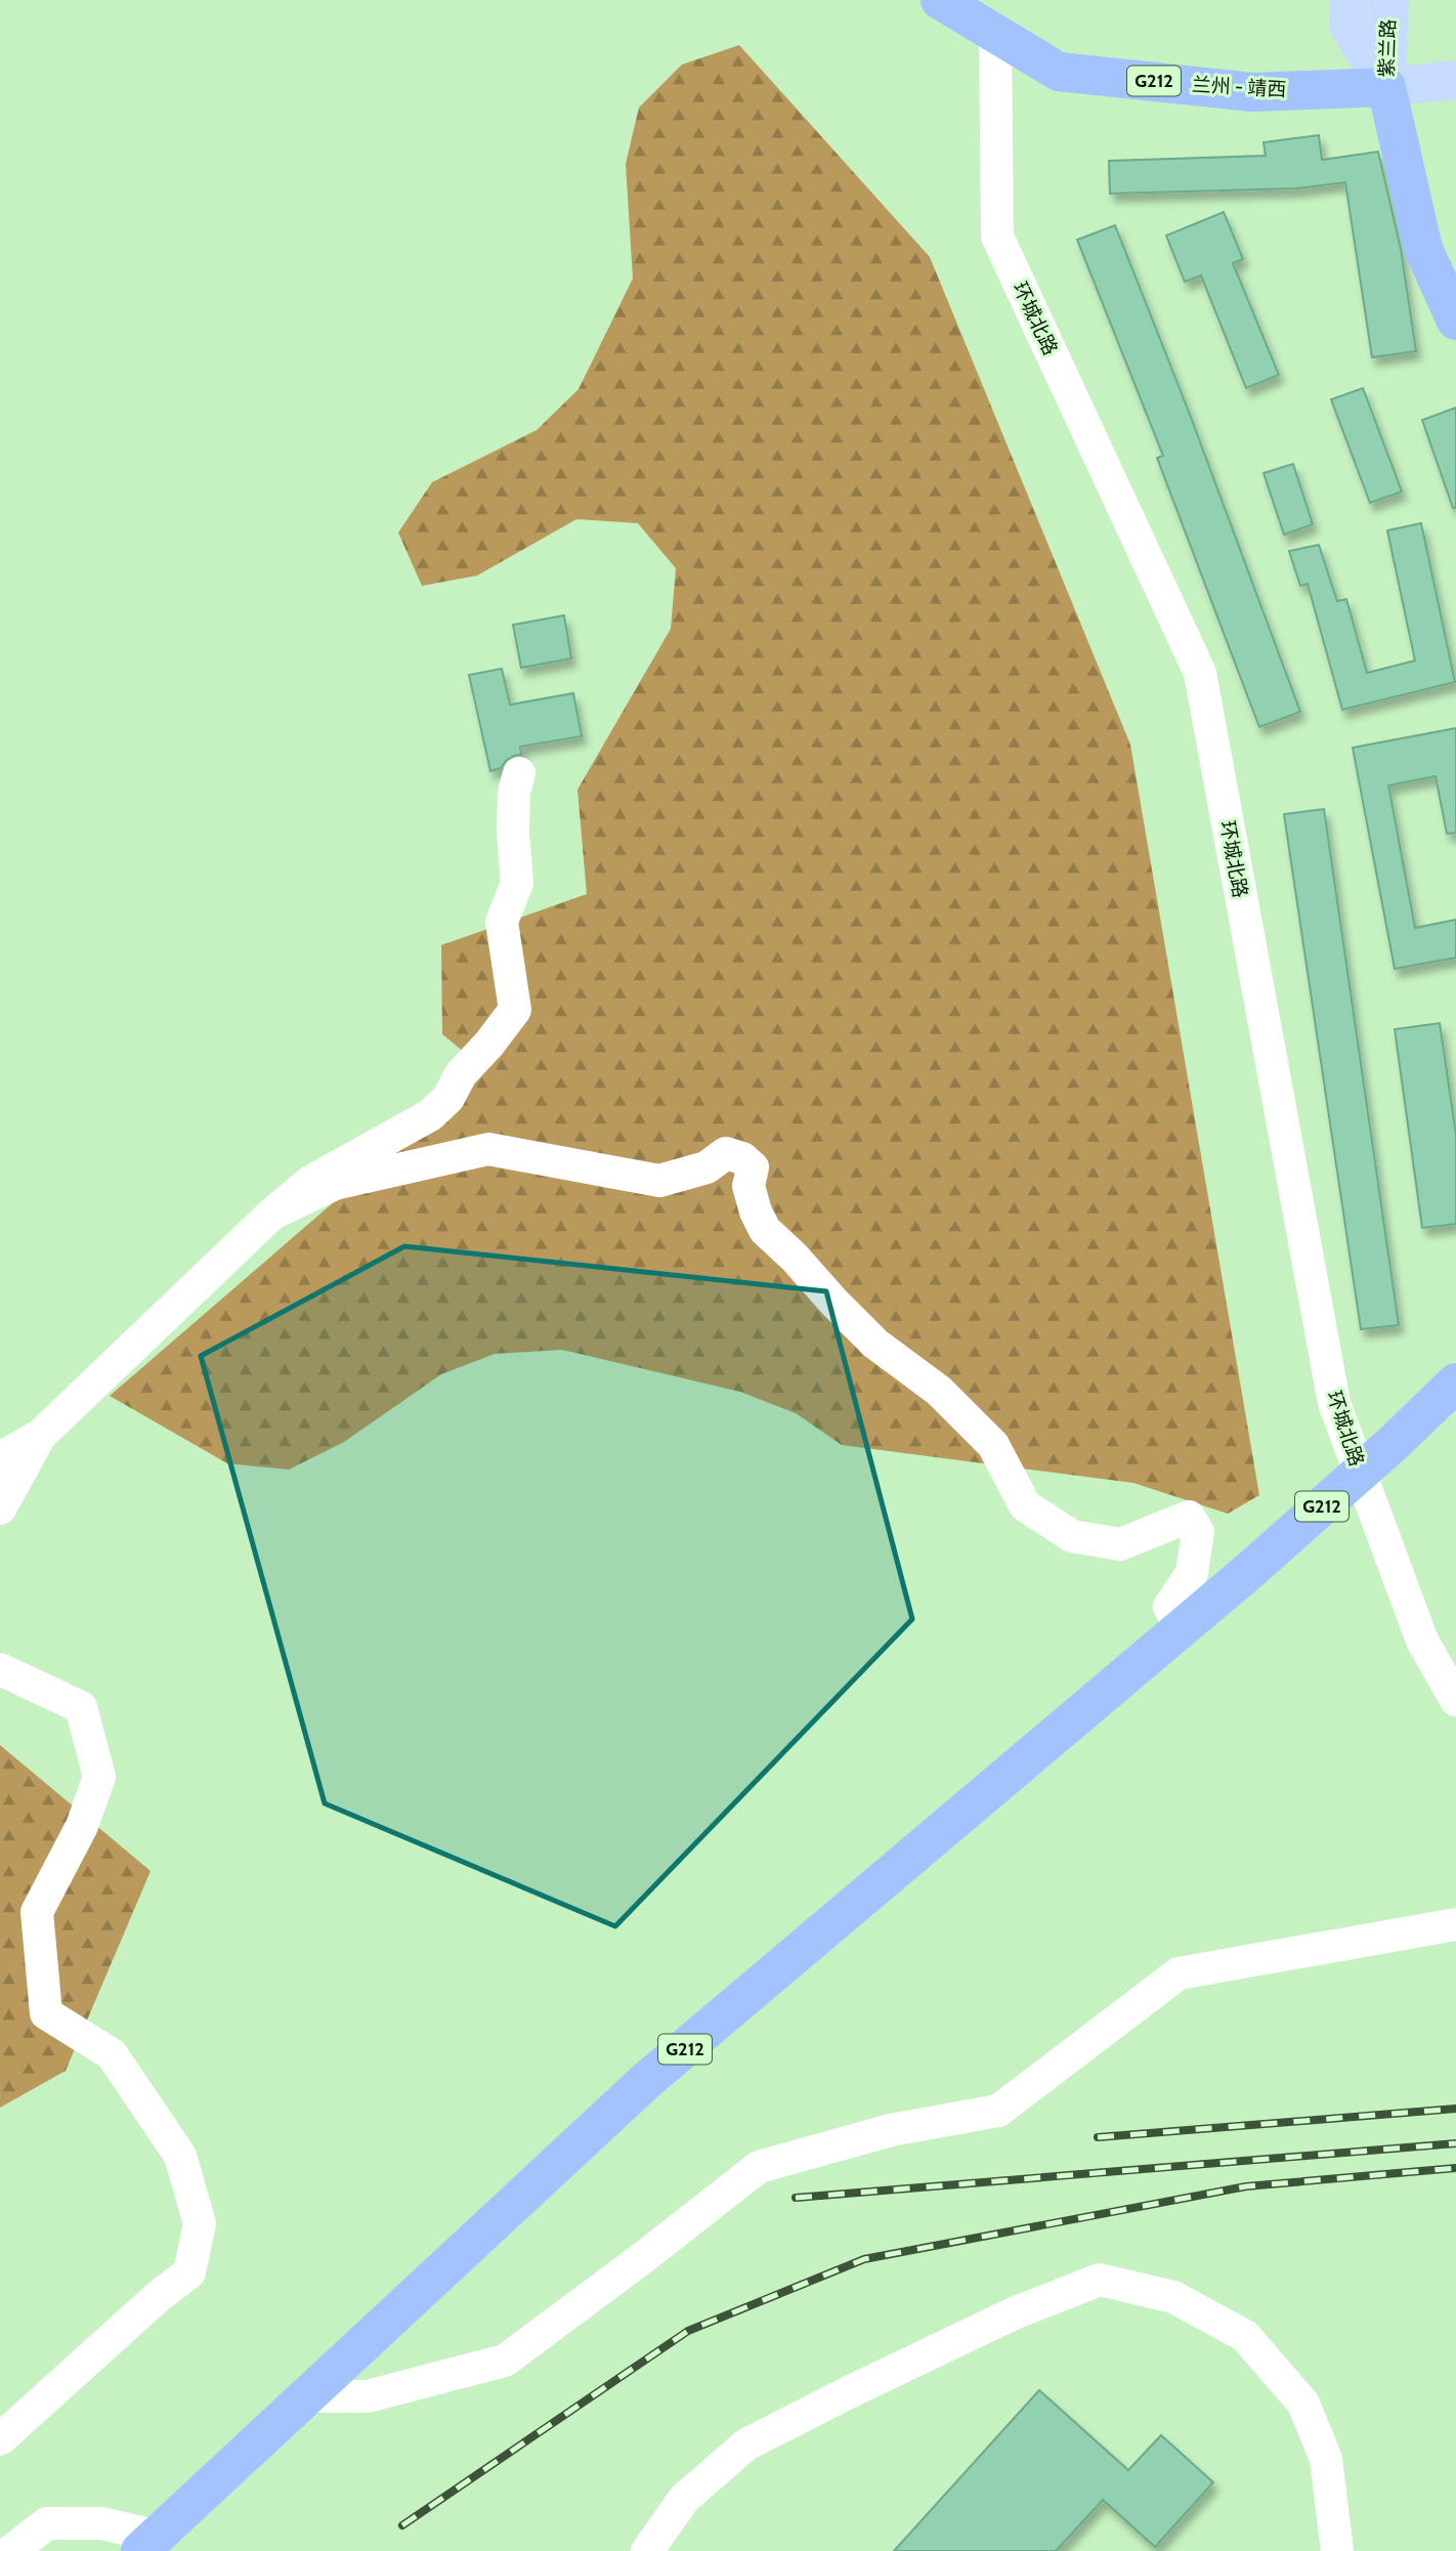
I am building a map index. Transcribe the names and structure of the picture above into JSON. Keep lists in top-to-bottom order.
{
  "streets": {
    "highway": ["G212", "兰州 - 靖西"],
    "main road": ["紫兰路"],
    "street": ["环城北路"]
  },
  "crossings": [
    ["紫兰路", "兰州 - 靖西"],
    ["兰州 - 靖西", "环城北路"]
  ]
}
